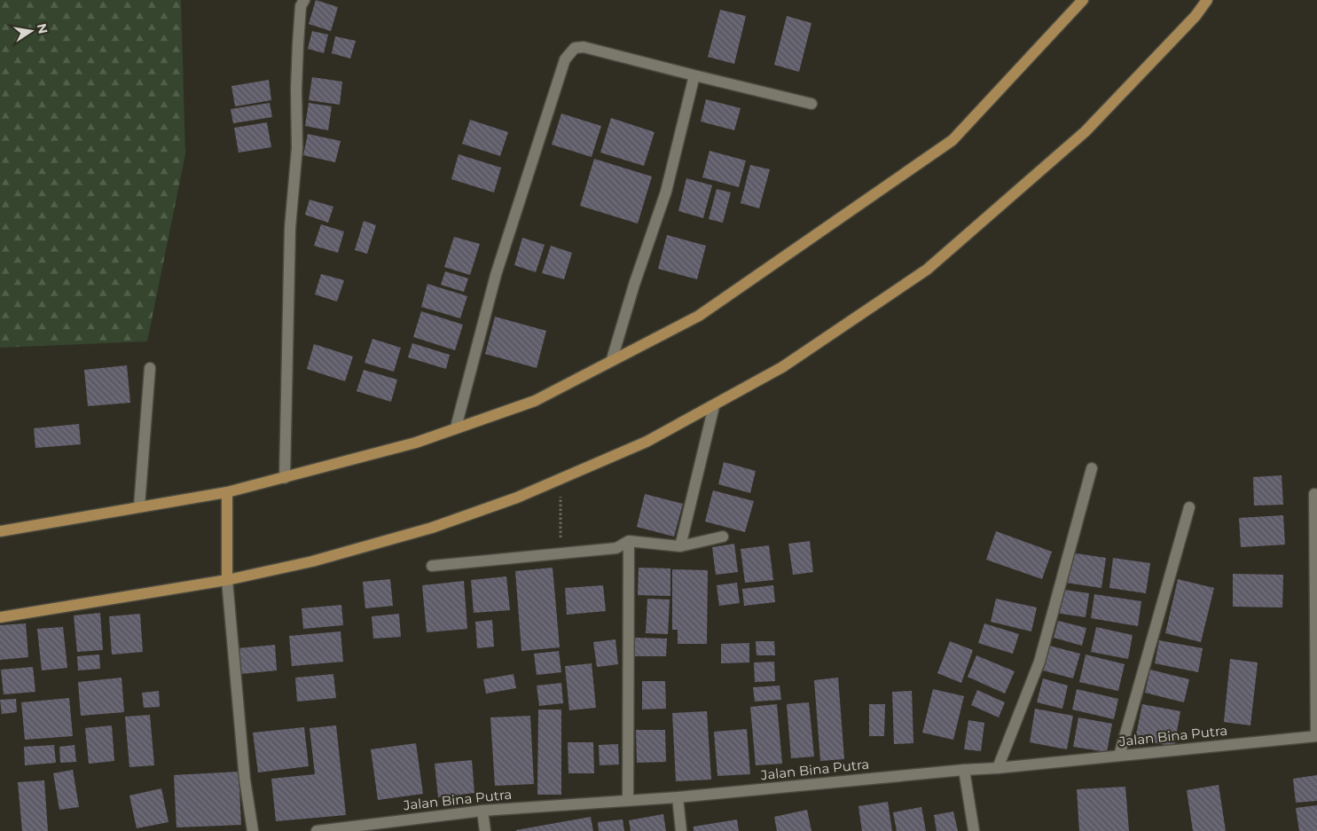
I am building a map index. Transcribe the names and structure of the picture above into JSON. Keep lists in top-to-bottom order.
{
  "streets": {
    "street": ["Jalan Bina Putra"]
  },
  "north": "right"
}
